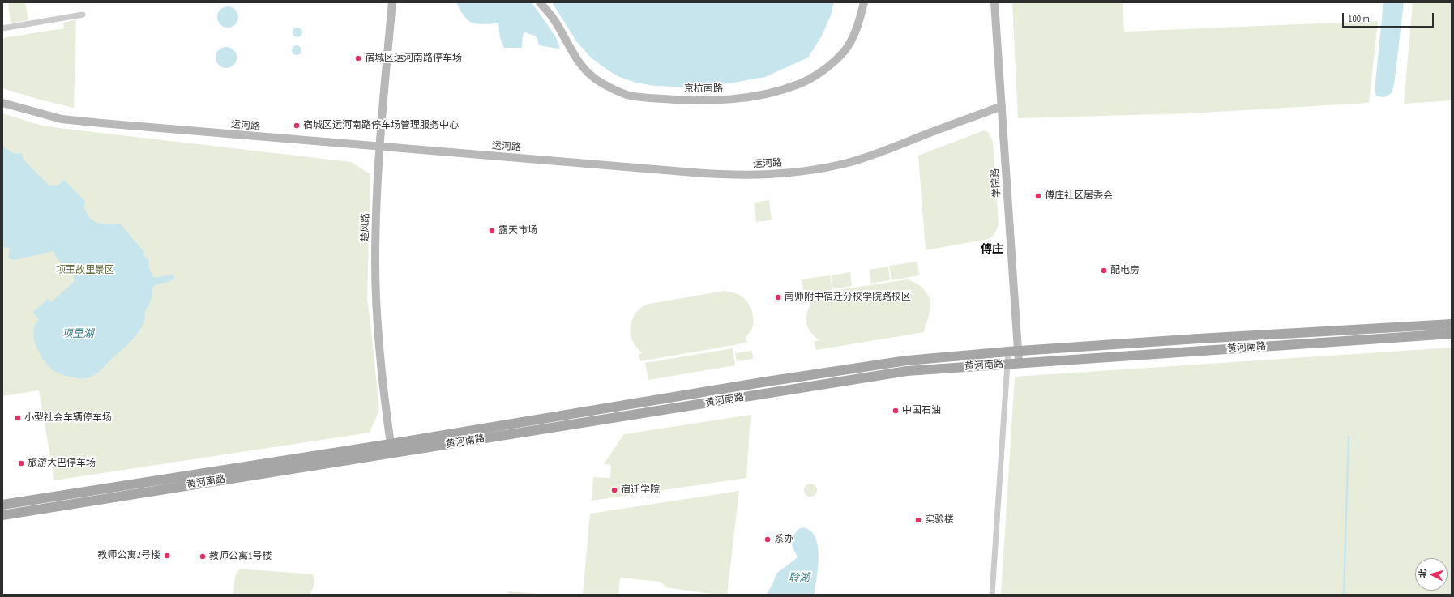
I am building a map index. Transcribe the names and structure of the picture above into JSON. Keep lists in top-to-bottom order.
{
  "streets": {
    "main road": ["黄河南路"],
    "street": [
      "京杭南路",
      "运河路",
      "学院路",
      "楚风路"
    ]
  },
  "crossings": [
    ["运河路", "学院路"],
    ["运河路", "楚风路"],
    ["学院路", "黄河南路"],
    ["楚风路", "黄河南路"]
  ],
  "districts": ["傅庄"],
  "water": ["项里湖", "聆湖"],
  "parks": ["项王故里景区"],
  "places": [
    "宿城区运河南路停车场",
    "宿城区运河南路停车场管理服务中心",
    "傅庄社区居委会",
    "露天市场",
    "配电房",
    "南师附中宿迁分校学院路校区",
    "中国石油",
    "小型社会车辆停车场",
    "旅游大巴停车场",
    "宿迁学院",
    "实验楼",
    "系办",
    "教师公寓2号楼",
    "教师公寓1号楼"
  ],
  "scale_bar": "100 m",
  "north": "left"
}
